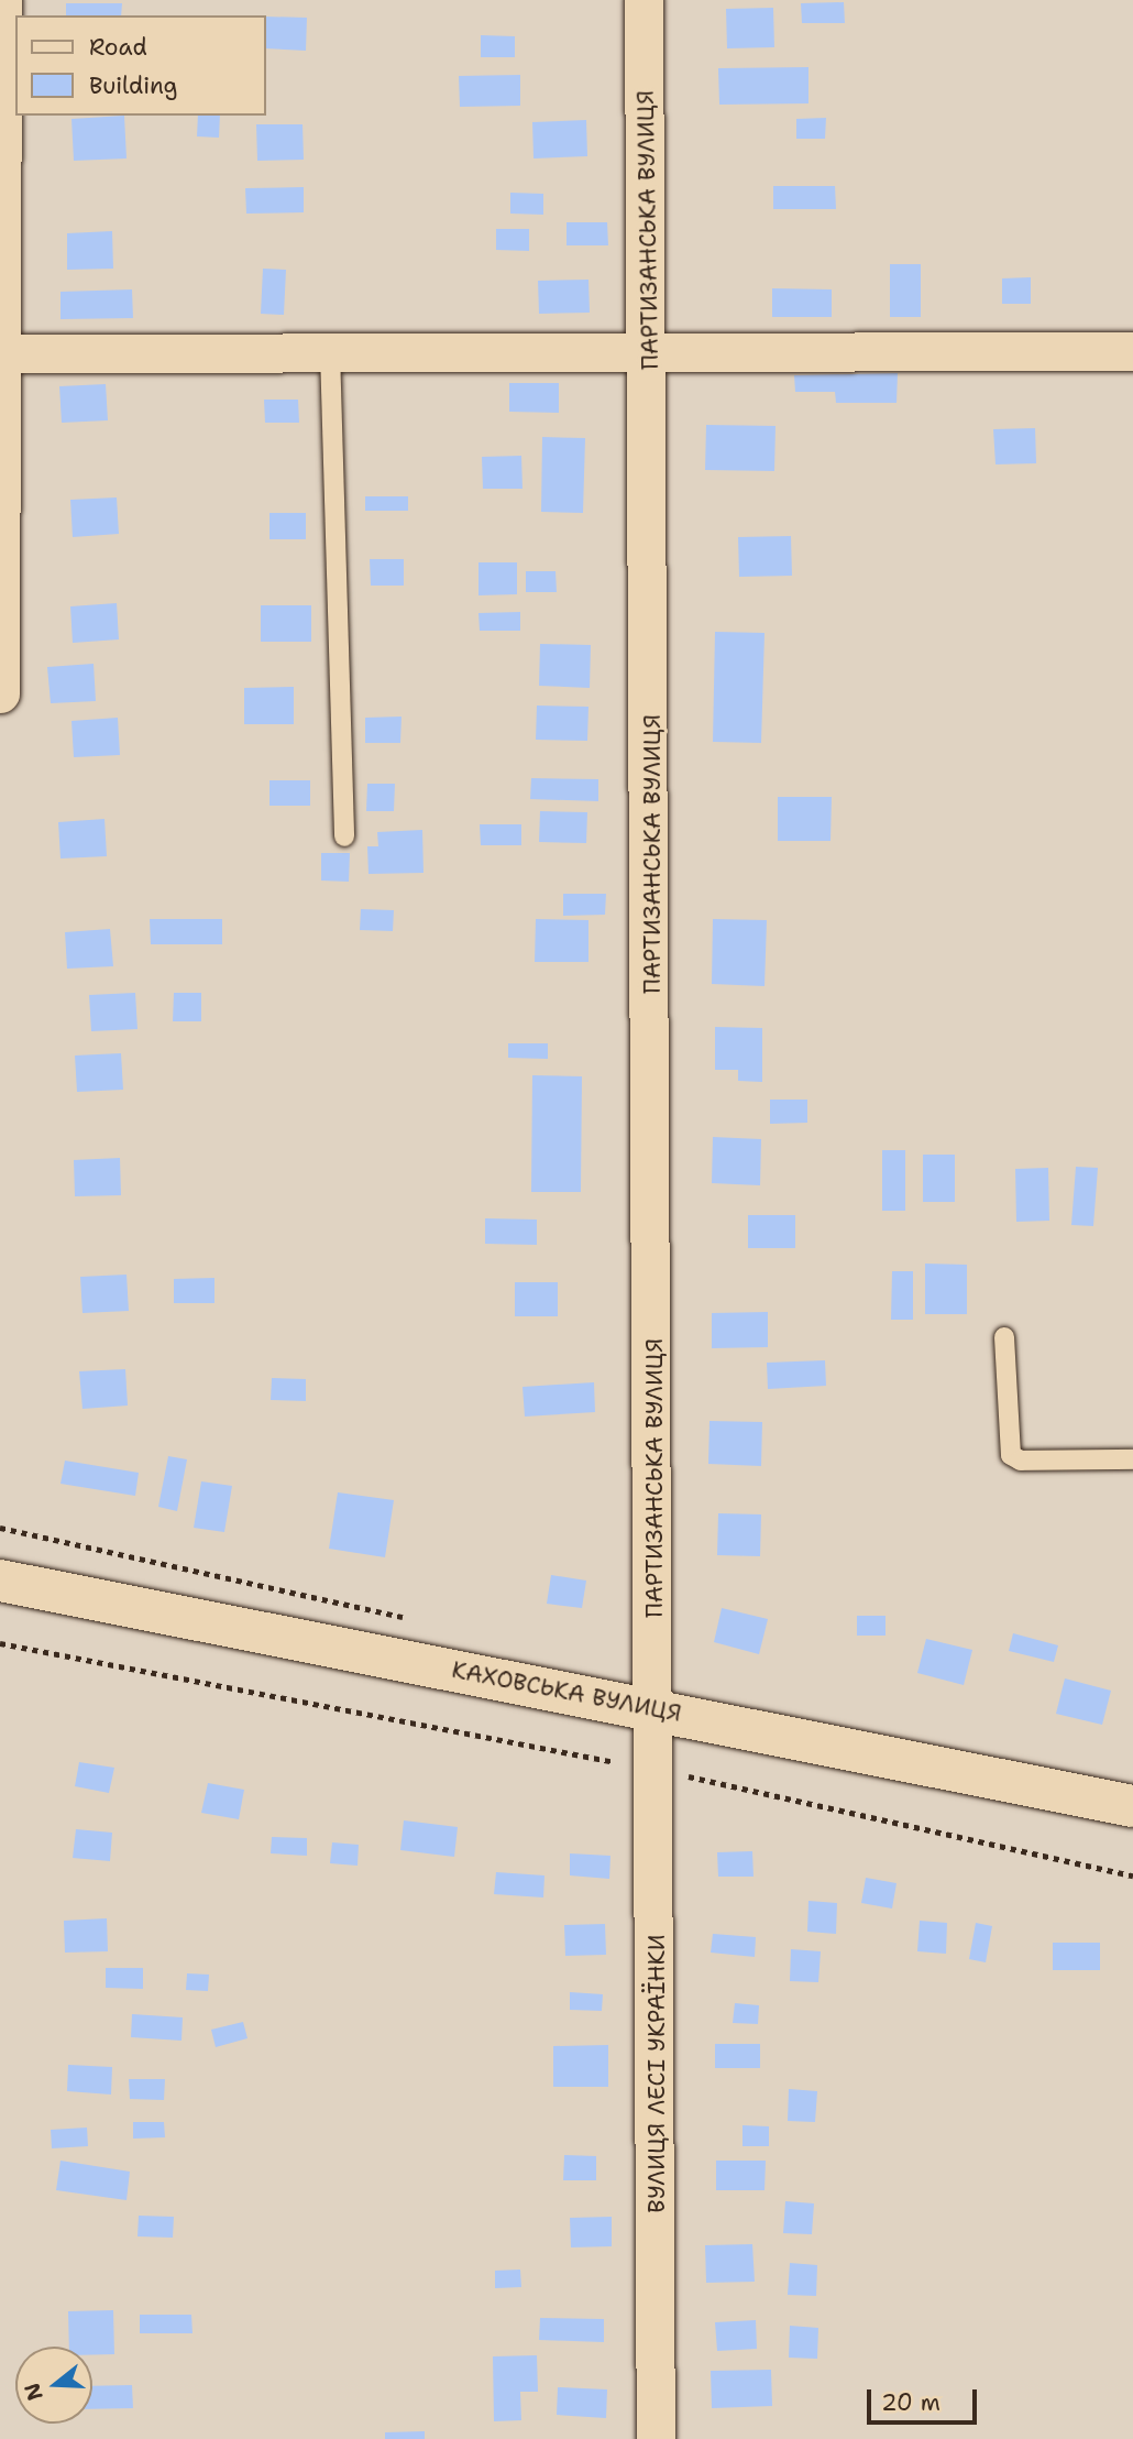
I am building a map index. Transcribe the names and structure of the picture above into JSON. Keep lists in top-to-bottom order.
{
  "streets": {
    "main road": ["КАХОВСЬКА ВУЛИЦЯ"],
    "street": ["ПАРТИЗАНСЬКА ВУЛИЦЯ", "ВУЛИЦЯ ЛЕСІ УКРАЇНКИ"]
  },
  "crossings": [
    ["ПАРТИЗАНСЬКА ВУЛИЦЯ", "КАХОВСЬКА ВУЛИЦЯ"],
    ["ПАРТИЗАНСЬКА ВУЛИЦЯ", "ВУЛИЦЯ ЛЕСІ УКРАЇНКИ"],
    ["КАХОВСЬКА ВУЛИЦЯ", "ВУЛИЦЯ ЛЕСІ УКРАЇНКИ"]
  ],
  "legend": ["Road", "Building"],
  "scale_bar": "20 m",
  "north": "left"
}
